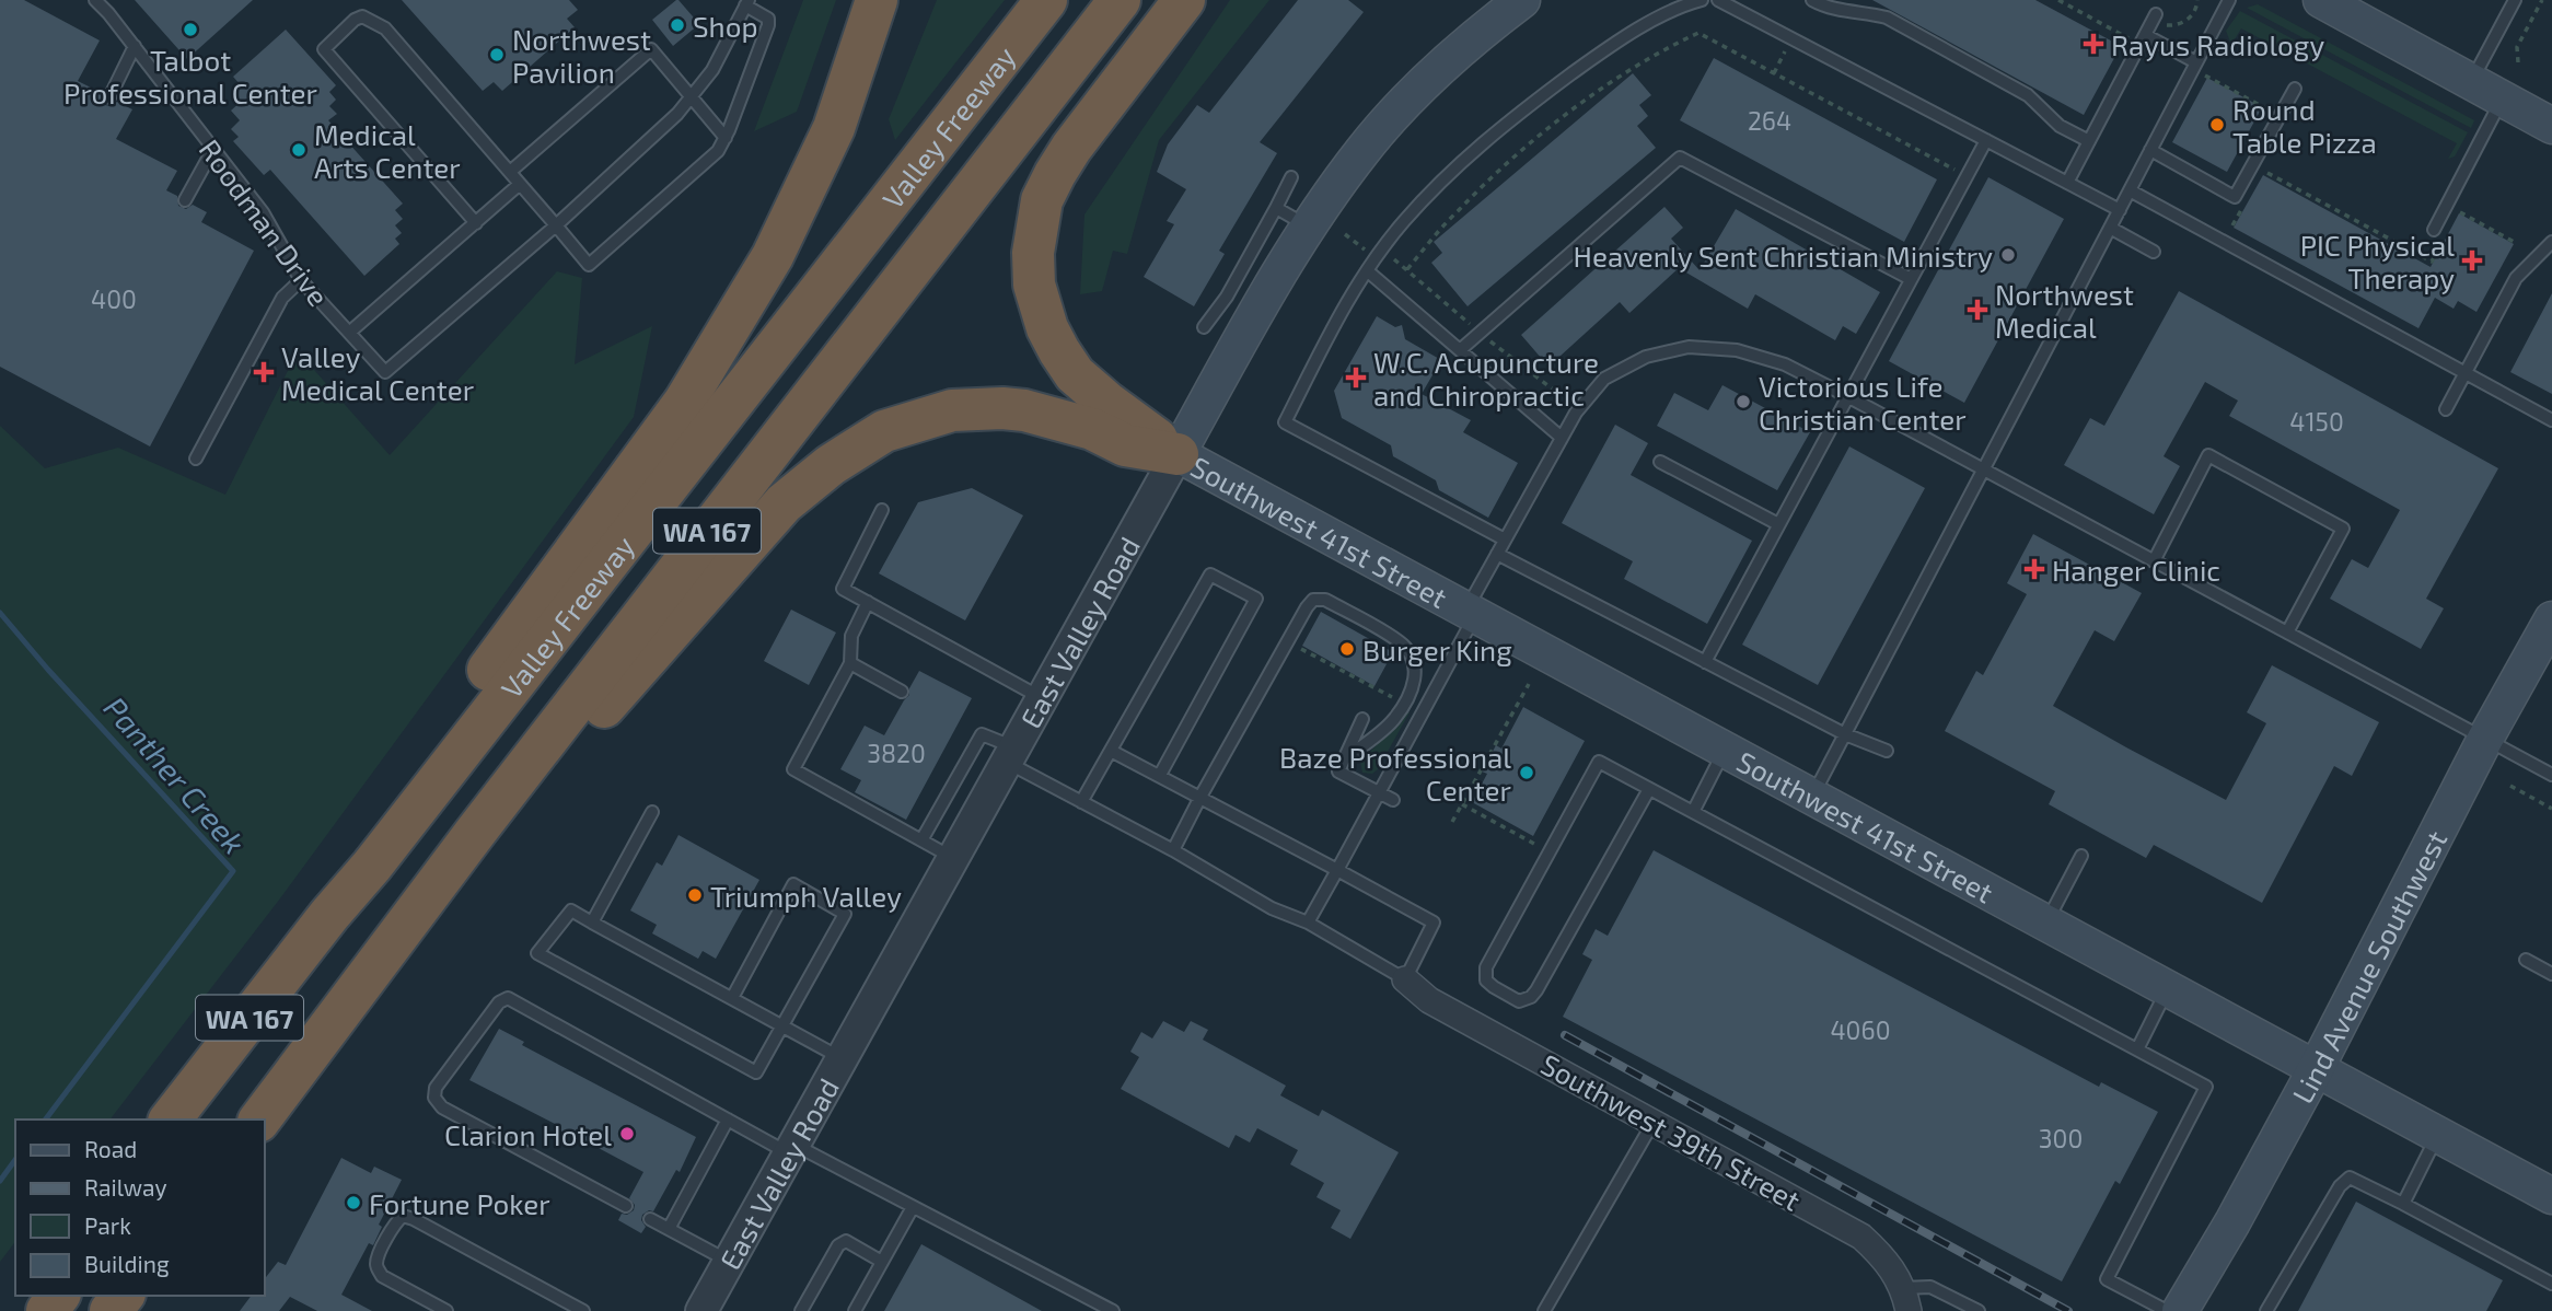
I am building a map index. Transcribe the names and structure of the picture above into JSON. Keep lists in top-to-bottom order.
{
  "streets": {
    "highway": ["Valley Freeway", "WA 167"],
    "main road": ["Southwest 41st Street", "East Valley Road", "Lind Avenue Southwest"],
    "street": ["Southwest 39th Street"],
    "lane": ["Roodman Drive"]
  },
  "crossings": [
    ["Southwest 41st Street", "East Valley Road"],
    ["Southwest 41st Street", "Lind Avenue Southwest"]
  ],
  "water": ["Panther Creek"],
  "places": {
    "other": [
      "Shop",
      "Talbot Professional Center",
      "Northwest Pavilion",
      "Round Table Pizza",
      "Medical Arts Center",
      "Heavenly Sent Christian Ministry",
      "Victorious Life Christian Center",
      "Burger King",
      "Baze Professional Center",
      "Triumph Valley",
      "Clarion Hotel",
      "Fortune Poker"
    ],
    "health": [
      "Rayus Radiology",
      "PIC Physical Therapy",
      "Northwest Medical",
      "Valley Medical Center",
      "W.C. Acupuncture and Chiropractic",
      "Hanger Clinic"
    ]
  },
  "house_numbers": [
    "264",
    "400",
    "4150",
    "3820",
    "4060",
    "300"
  ],
  "legend": [
    "Road",
    "Railway",
    "Park",
    "Building"
  ]
}
